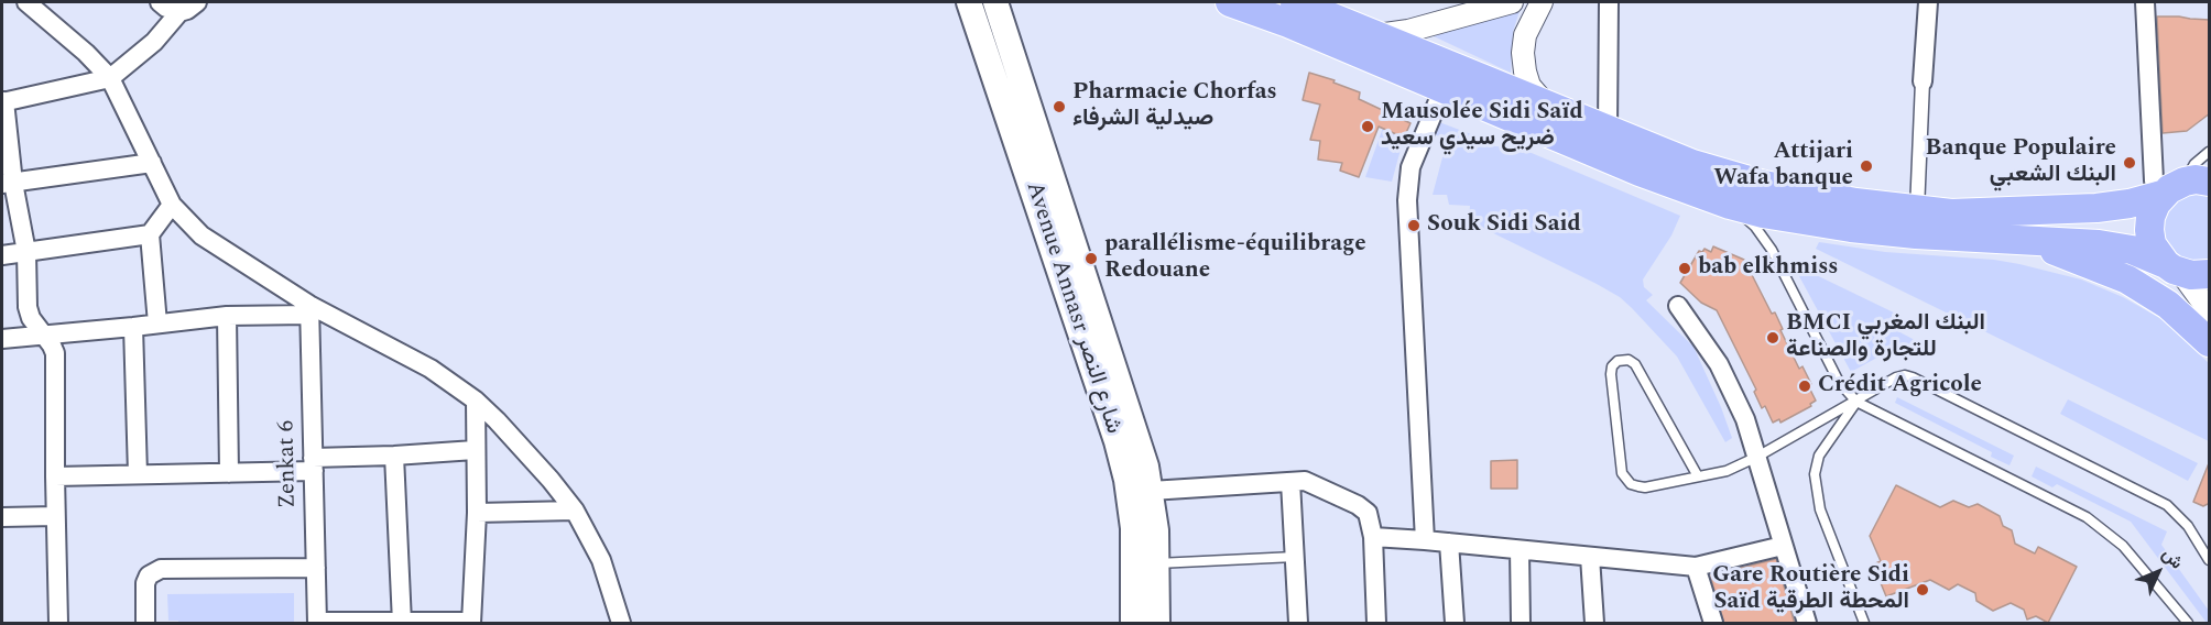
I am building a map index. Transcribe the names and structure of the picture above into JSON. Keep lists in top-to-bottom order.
{
  "streets": {
    "main road": ["Avenue Annasr شارع النصر"],
    "street": ["Zenkat 6"]
  },
  "places": [
    "Pharmacie Chorfas صيدلية الشرفاء",
    "Mausolée Sidi Saïd ضريح سيدي سعيد",
    "Banque Populaire البنك الشعبي",
    "Attijari Wafa banque",
    "Souk Sidi Said",
    "parallélisme-équilibrage Redouane",
    "bab elkhmiss",
    "BMCI البنك المغربي للتجارة والصناعة",
    "Crédit Agricole",
    "Gare Routière Sidi Saïd المحطة الطرقية"
  ],
  "north": "top right"
}
